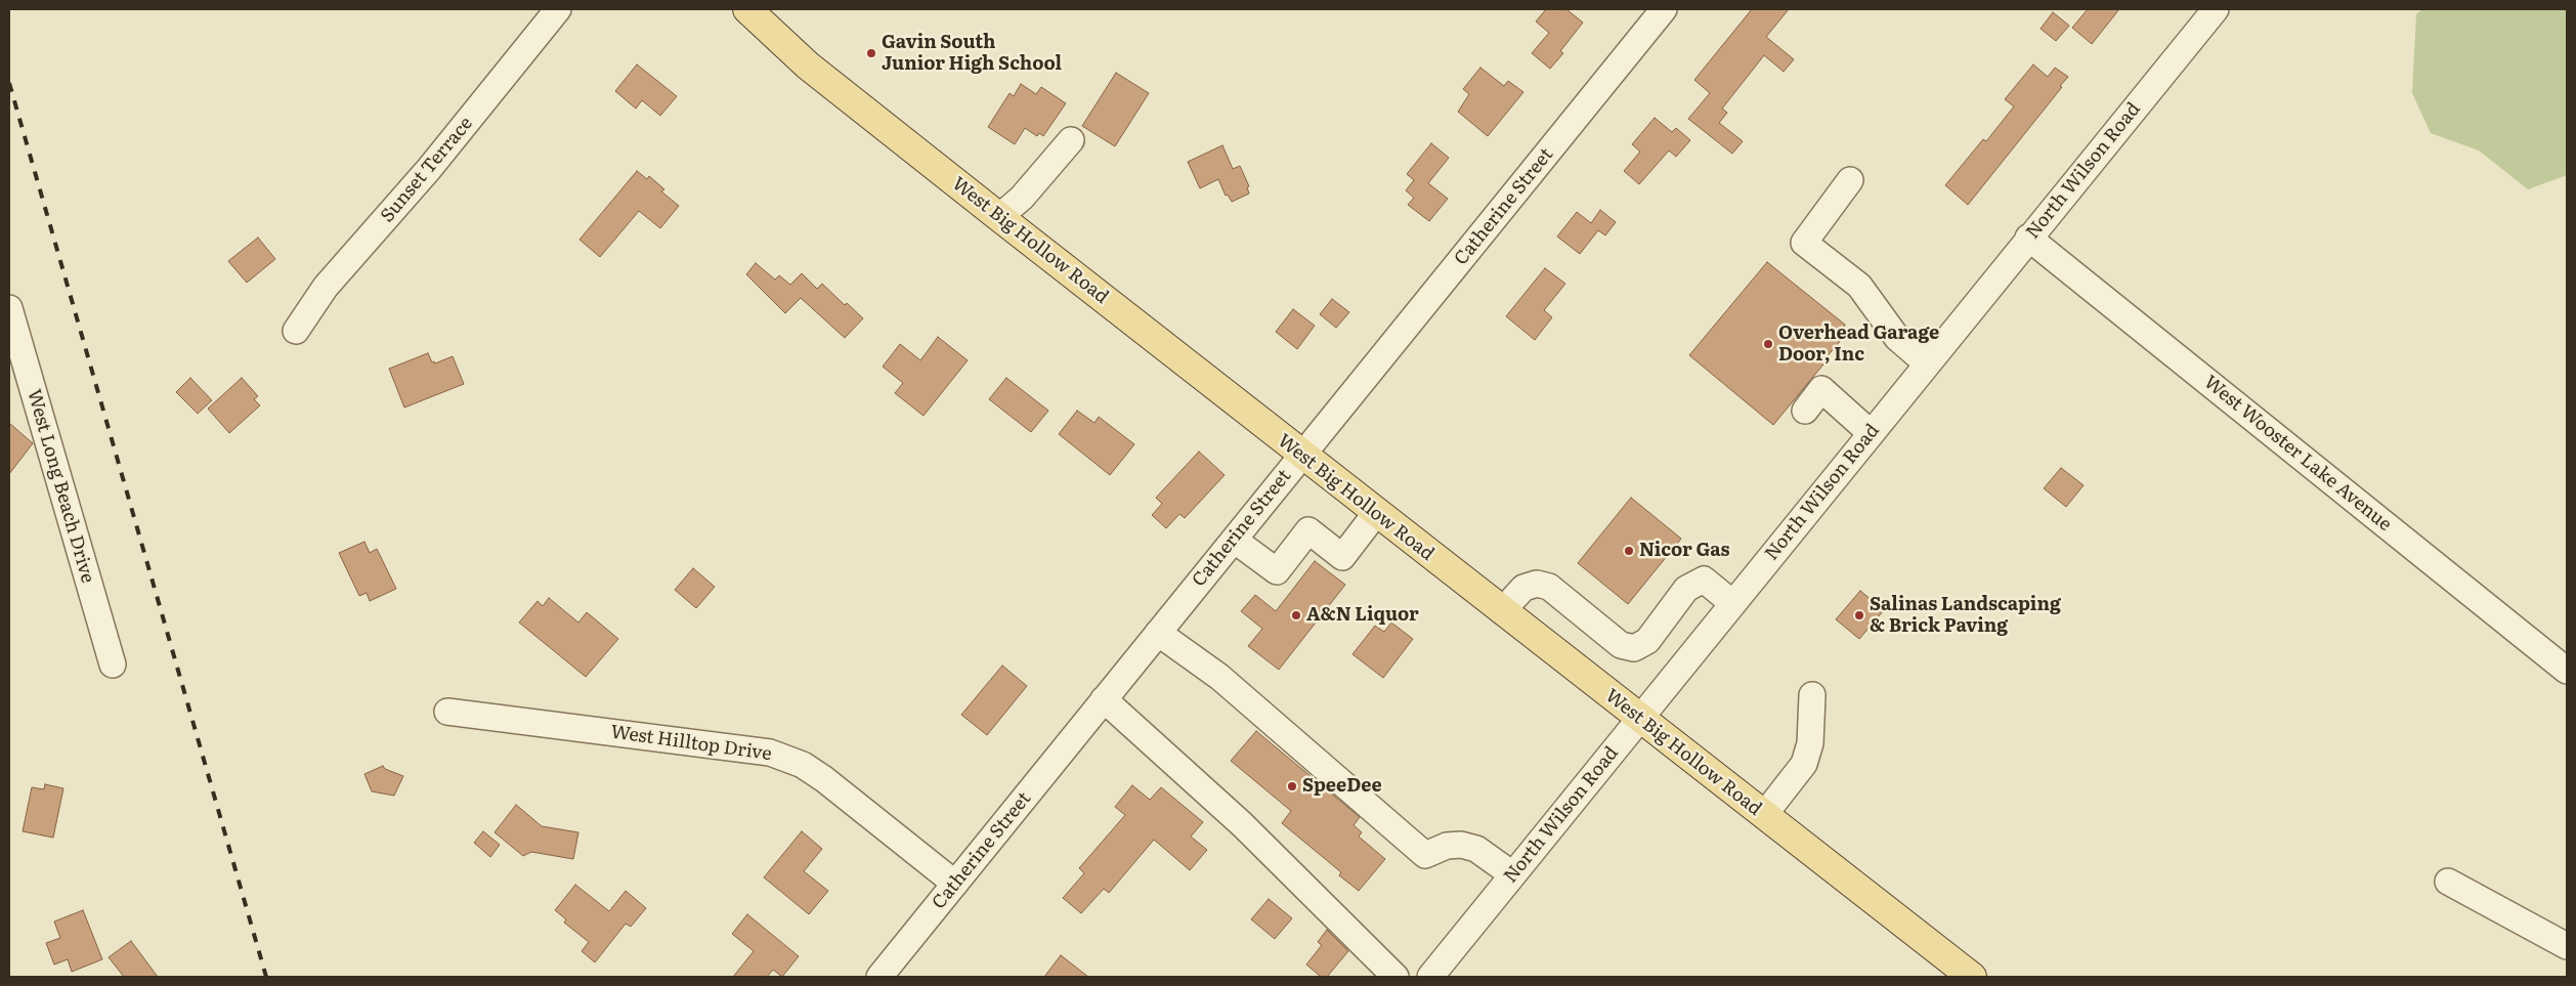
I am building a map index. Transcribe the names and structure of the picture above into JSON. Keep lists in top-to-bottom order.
{
  "streets": {
    "main road": ["West Big Hollow Road"],
    "street": [
      "Sunset Terrace",
      "North Wilson Road",
      "Catherine Street",
      "West Wooster Lake Avenue",
      "West Long Beach Drive",
      "West Hilltop Drive"
    ]
  },
  "crossings": [
    ["North Wilson Road", "West Big Hollow Road"],
    ["North Wilson Road", "West Wooster Lake Avenue"],
    ["Catherine Street", "West Big Hollow Road"],
    ["Catherine Street", "West Hilltop Drive"]
  ],
  "places": [
    "Gavin South Junior High School",
    "Overhead Garage Door, Inc",
    "Nicor Gas",
    "A&N Liquor",
    "Salinas Landscaping & Brick Paving",
    "SpeeDee"
  ]
}
